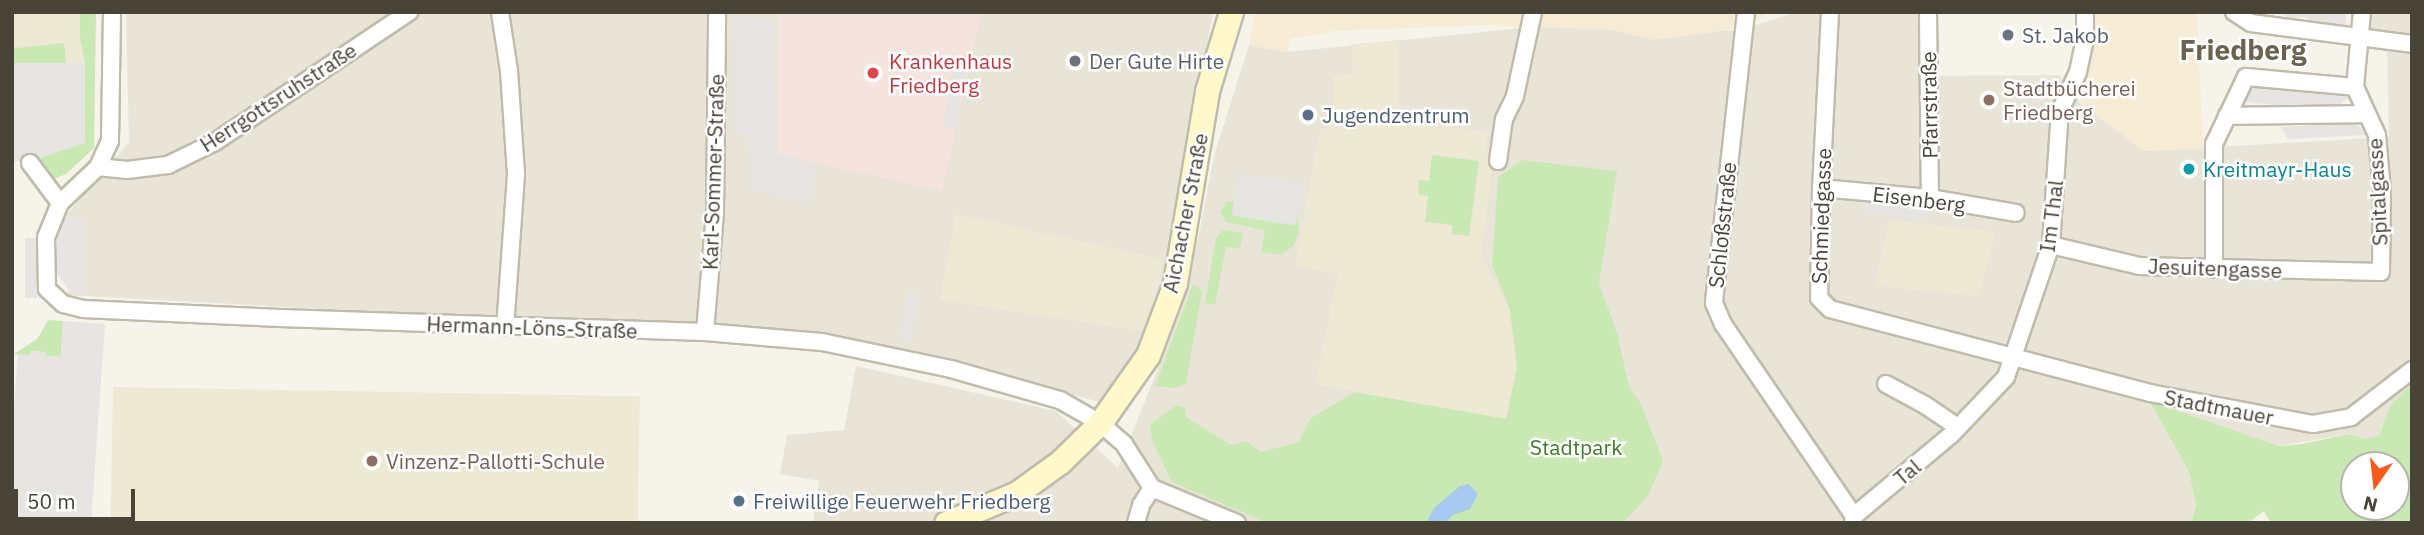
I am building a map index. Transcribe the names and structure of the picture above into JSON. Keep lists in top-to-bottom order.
{
  "streets": {
    "main road": ["Aichacher Straße"],
    "street": [
      "Herrgottsruhstraße",
      "Pfarrstraße",
      "Karl-Sommer-Straße",
      "Spitalgasse",
      "Eisenberg",
      "Schmiedgasse",
      "Im Thal",
      "Schloßstraße",
      "Jesuitengasse",
      "Hermann-Löns-Straße",
      "Stadtmauer",
      "Tal"
    ]
  },
  "crossings": [
    ["Pfarrstraße", "Eisenberg"],
    ["Karl-Sommer-Straße", "Hermann-Löns-Straße"],
    ["Spitalgasse", "Jesuitengasse"],
    ["Eisenberg", "Schmiedgasse"],
    ["Aichacher Straße", "Hermann-Löns-Straße"],
    ["Schmiedgasse", "Im Thal"],
    ["Schmiedgasse", "Stadtmauer"],
    ["Schmiedgasse", "Tal"],
    ["Im Thal", "Jesuitengasse"],
    ["Im Thal", "Stadtmauer"],
    ["Im Thal", "Tal"],
    ["Schloßstraße", "Tal"],
    ["Stadtmauer", "Tal"]
  ],
  "districts": ["Friedberg"],
  "parks": ["Stadtpark"],
  "places": [
    "St. Jakob",
    "Der Gute Hirte",
    "Krankenhaus Friedberg",
    "Stadtbücherei Friedberg",
    "Jugendzentrum",
    "Kreitmayr-Haus",
    "Vinzenz-Pallotti-Schule",
    "Freiwillige Feuerwehr Friedberg"
  ],
  "scale_bar": "50 m",
  "north": "bottom"
}
